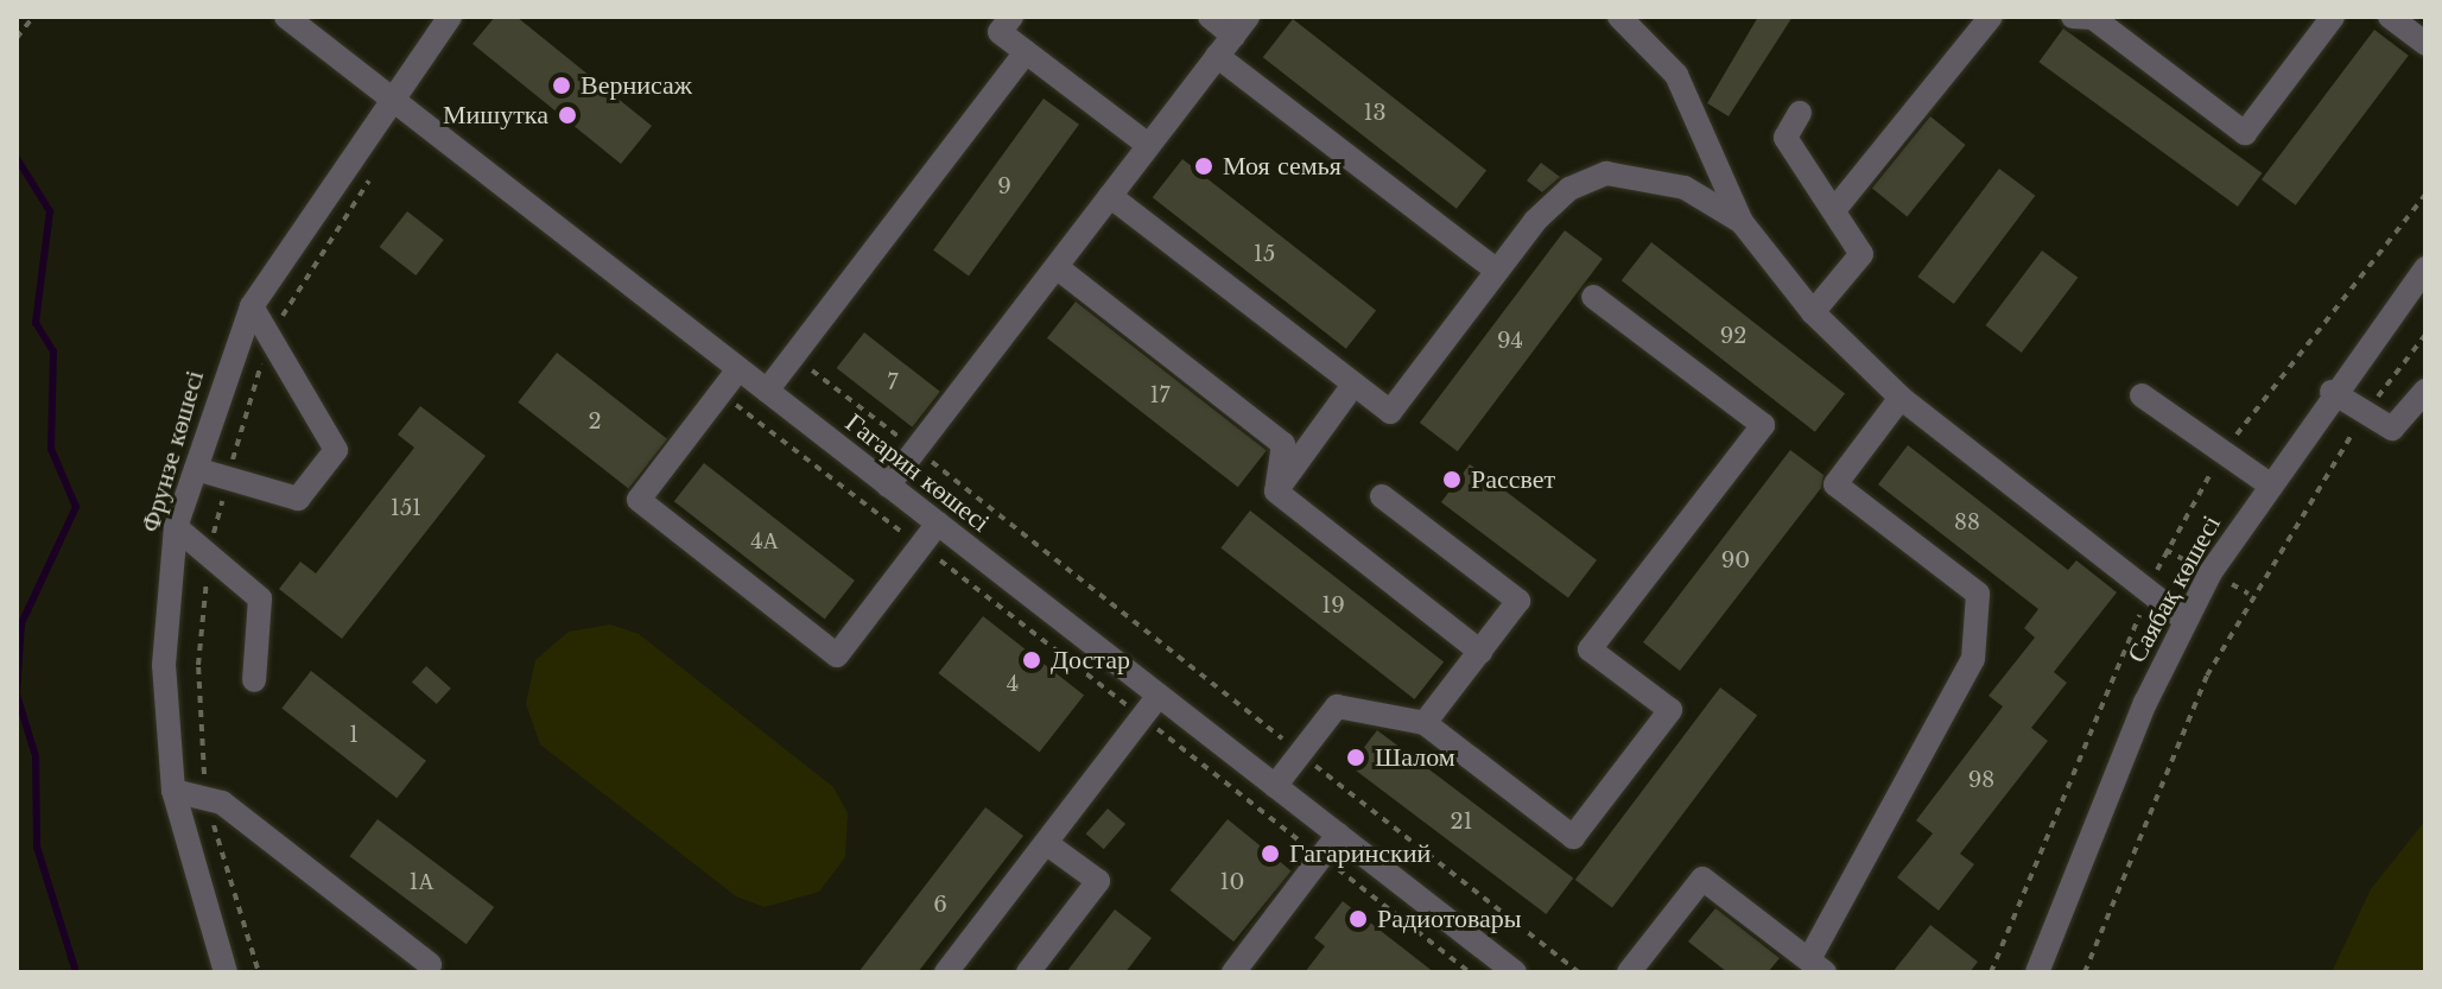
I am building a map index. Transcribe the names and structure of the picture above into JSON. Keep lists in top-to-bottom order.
{
  "streets": {
    "street": ["Фрунзе көшесі", "Гагарин көшесі", "Саябақ көшесі"]
  },
  "crossings": [
    ["Фрунзе көшесі", "Гагарин көшесі"]
  ],
  "places": [
    "Вернисаж",
    "Мишутка",
    "Моя семья",
    "Рассвет",
    "Достар",
    "Шалом",
    "Гагаринский",
    "Радиотовары"
  ],
  "house_numbers": [
    "13",
    "9",
    "15",
    "92",
    "94",
    "7",
    "17",
    "2",
    "151",
    "88",
    "4А",
    "90",
    "19",
    "4",
    "1",
    "98",
    "21",
    "1А",
    "10",
    "6"
  ]
}
